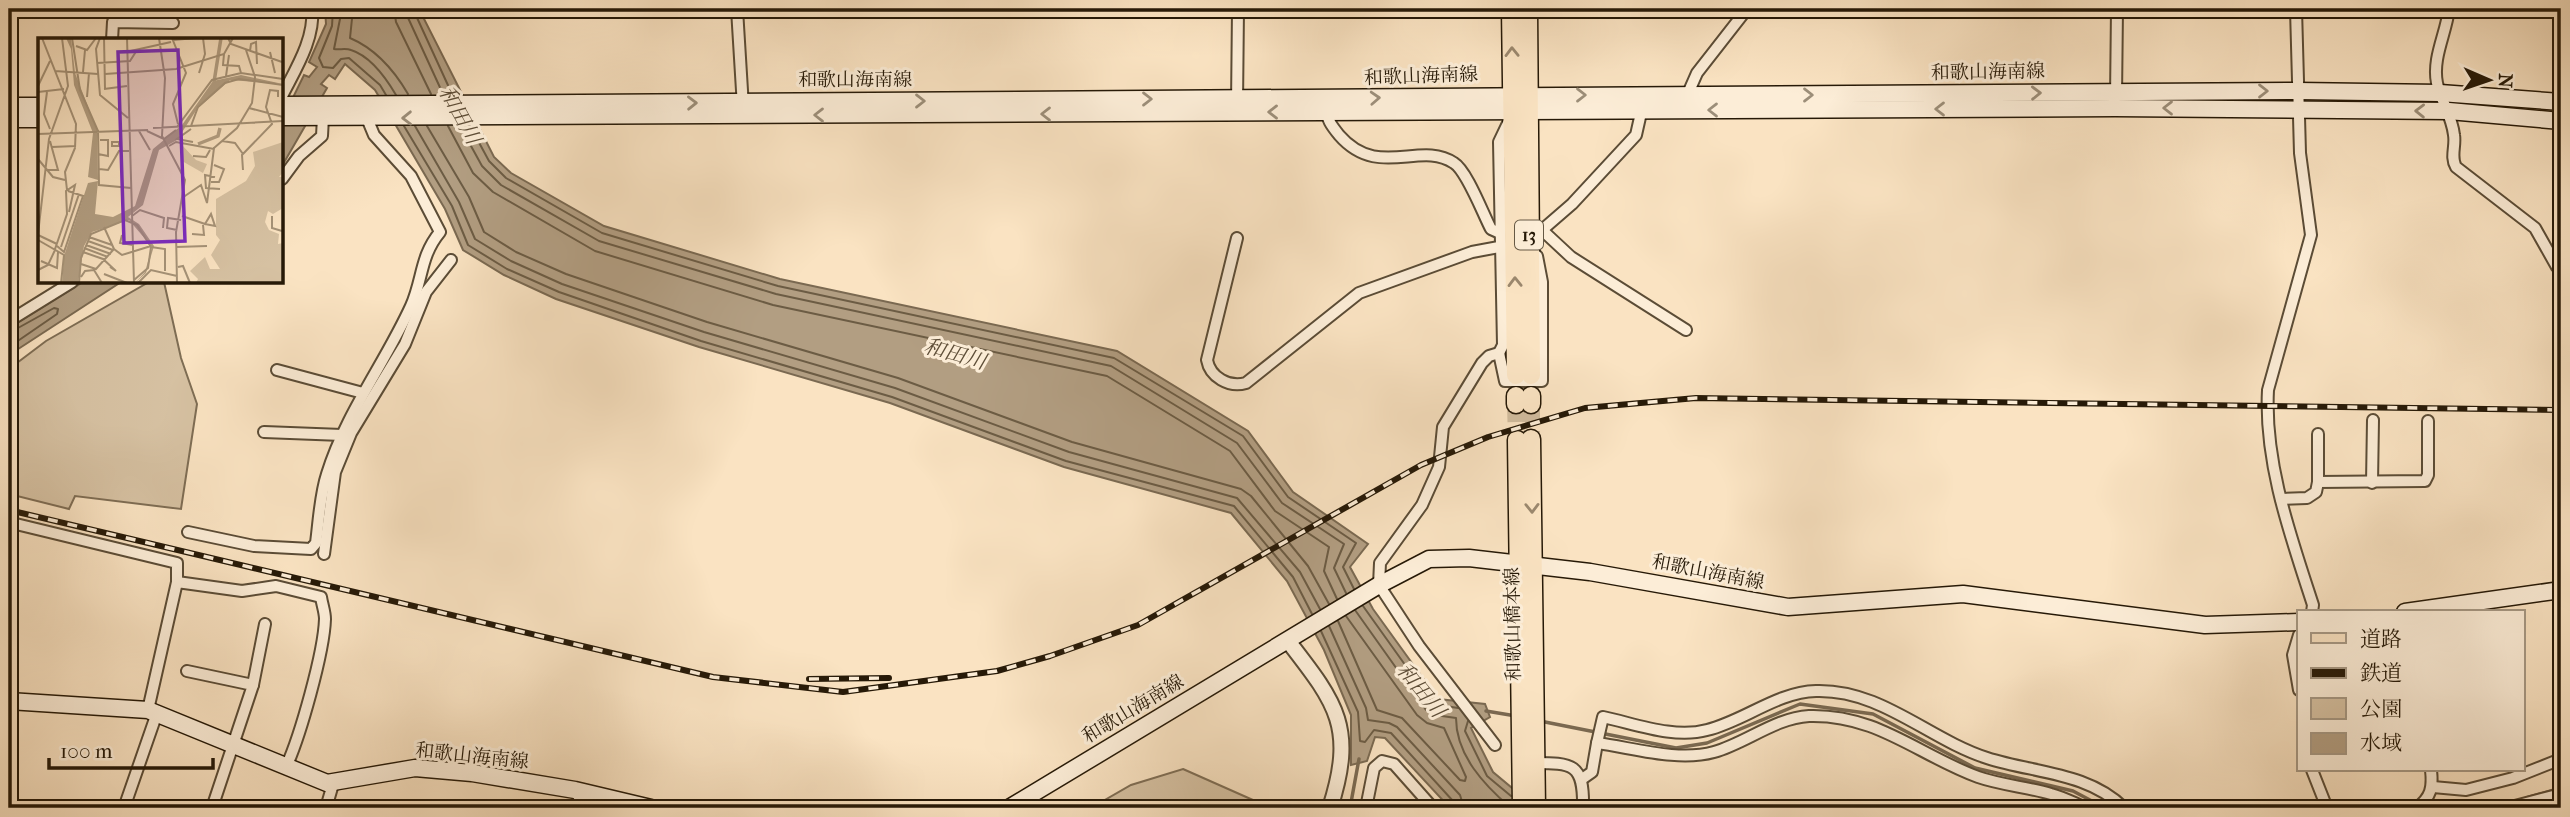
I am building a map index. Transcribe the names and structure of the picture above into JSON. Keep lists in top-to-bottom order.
{
  "streets": {
    "main road": ["和歌山海南線", "13", "和歌山橋本線"]
  },
  "crossings": [
    ["和歌山海南線", "13"],
    ["和歌山海南線", "和歌山橋本線"]
  ],
  "water": ["和田川"],
  "legend": [
    "道路",
    "鉄道",
    "公園",
    "水域"
  ],
  "scale_bar": "100 m",
  "north": "right"
}
